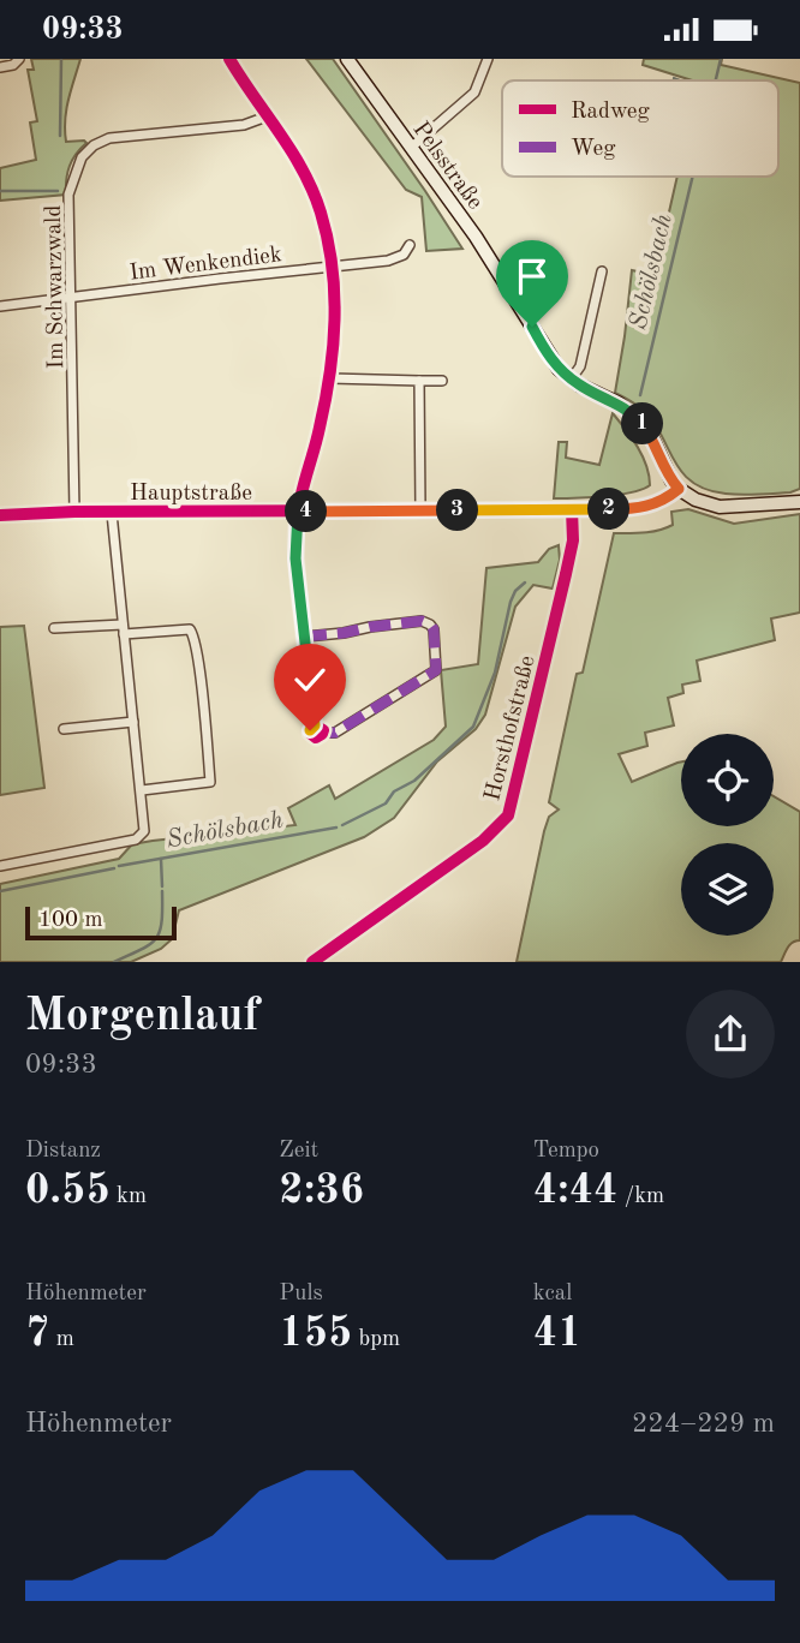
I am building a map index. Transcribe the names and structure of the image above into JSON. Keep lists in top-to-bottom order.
{
  "streets": {
    "street": [
      "Pelsstraße",
      "Im Wenkendiek",
      "Im Schwarzwald",
      "Hauptstraße",
      "Horsthofstraße"
    ]
  },
  "crossings": [
    ["Pelsstraße", "Hauptstraße"],
    ["Im Wenkendiek", "Im Schwarzwald"],
    ["Im Schwarzwald", "Hauptstraße"],
    ["Hauptstraße", "Horsthofstraße"]
  ],
  "water": ["Schölsbach"],
  "legend": ["Radweg", "Weg"],
  "scale_bar": "100 m",
  "page": {
    "status": "09:33",
    "pins": [
      "1",
      "2",
      "3",
      "4"
    ],
    "scale": "100 m",
    "heading": ["Morgenlauf", "09:33"],
    "stats": [
      ["Distanz", "0.55 km"],
      ["Zeit", "2:36"],
      ["Tempo", "4:44 /km"],
      ["Höhenmeter", "7 m"],
      ["Puls", "155 bpm"],
      ["kcal", "41"]
    ],
    "chart": ["Höhenmeter", "224–229 m"]
  }
}
